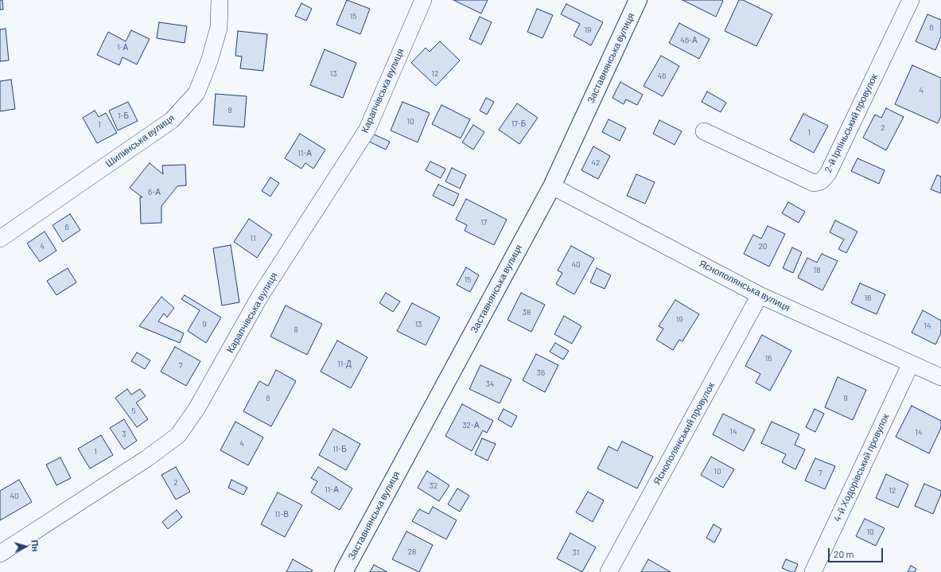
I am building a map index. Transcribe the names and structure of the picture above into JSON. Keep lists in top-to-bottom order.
{
  "streets": {
    "street": [
      "Заставнянська вулиця",
      "Карапчівська вулиця",
      "2-й Ірпіньський провулок",
      "Шипинська вулиця",
      "Яснополянська вулиця",
      "Яснополянський провулок",
      "4-й Ходорівський провулок"
    ]
  },
  "crossings": [
    ["Заставнянська вулиця", "Яснополянська вулиця"],
    ["Яснополянська вулиця", "Яснополянський провулок"],
    ["Яснополянська вулиця", "4-й Ходорівський провулок"]
  ],
  "house_numbers": [
    "15",
    "6",
    "19",
    "46-А",
    "1-А",
    "13",
    "12",
    "46",
    "4",
    "8",
    "1-Б",
    "10",
    "17-Б",
    "1",
    "2",
    "1",
    "11-А",
    "42",
    "6-А",
    "17",
    "6",
    "11",
    "4",
    "20",
    "40",
    "18",
    "15",
    "16",
    "38",
    "19",
    "9",
    "13",
    "14",
    "8",
    "16",
    "11-Д",
    "7",
    "36",
    "34",
    "6",
    "9",
    "5",
    "32-А",
    "14",
    "14",
    "3",
    "4",
    "11-Б",
    "1",
    "10",
    "7",
    "2",
    "32",
    "11-А",
    "12",
    "40",
    "11-В",
    "10",
    "28",
    "31"
  ],
  "scale_bar": "20 m",
  "north": "right"
}
